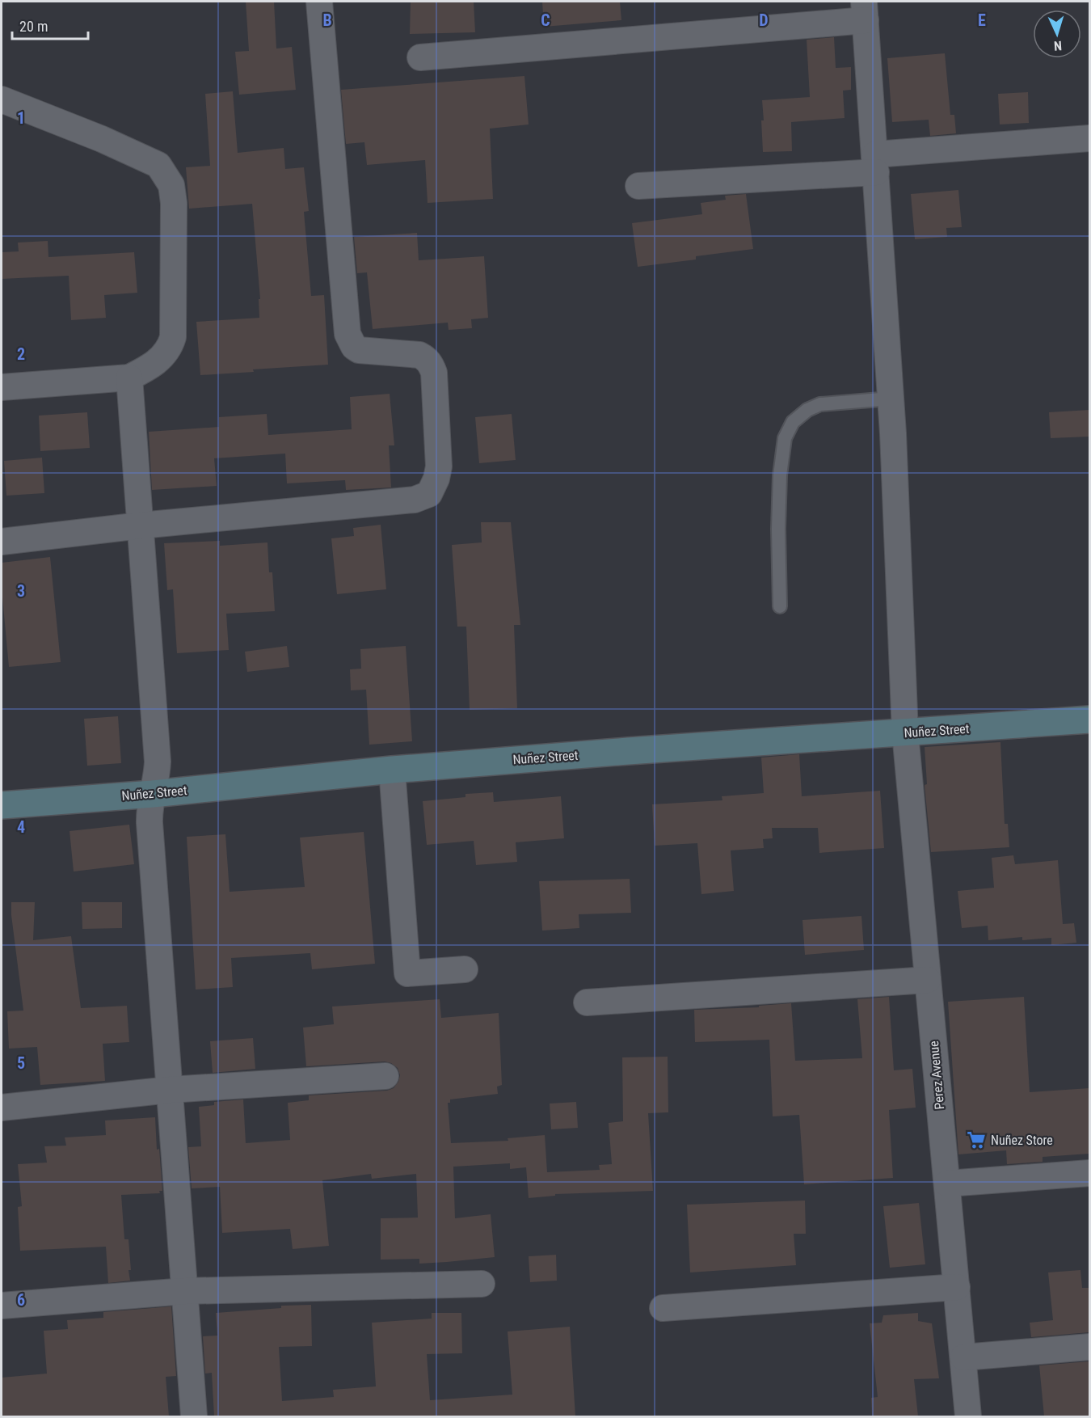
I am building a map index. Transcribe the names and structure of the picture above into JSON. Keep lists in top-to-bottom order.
{
  "streets": {
    "street": ["Nuñez Street", "Perez Avenue"]
  },
  "crossings": [
    ["Nuñez Street", "Perez Avenue"]
  ],
  "places": {
    "supermarket": ["Nuñez Store"]
  },
  "scale_bar": "20 m",
  "north": "bottom",
  "grid": {
    "columns": [
      "B",
      "C",
      "D",
      "E"
    ],
    "rows": [
      "1",
      "2",
      "3",
      "4",
      "5",
      "6"
    ]
  }
}
